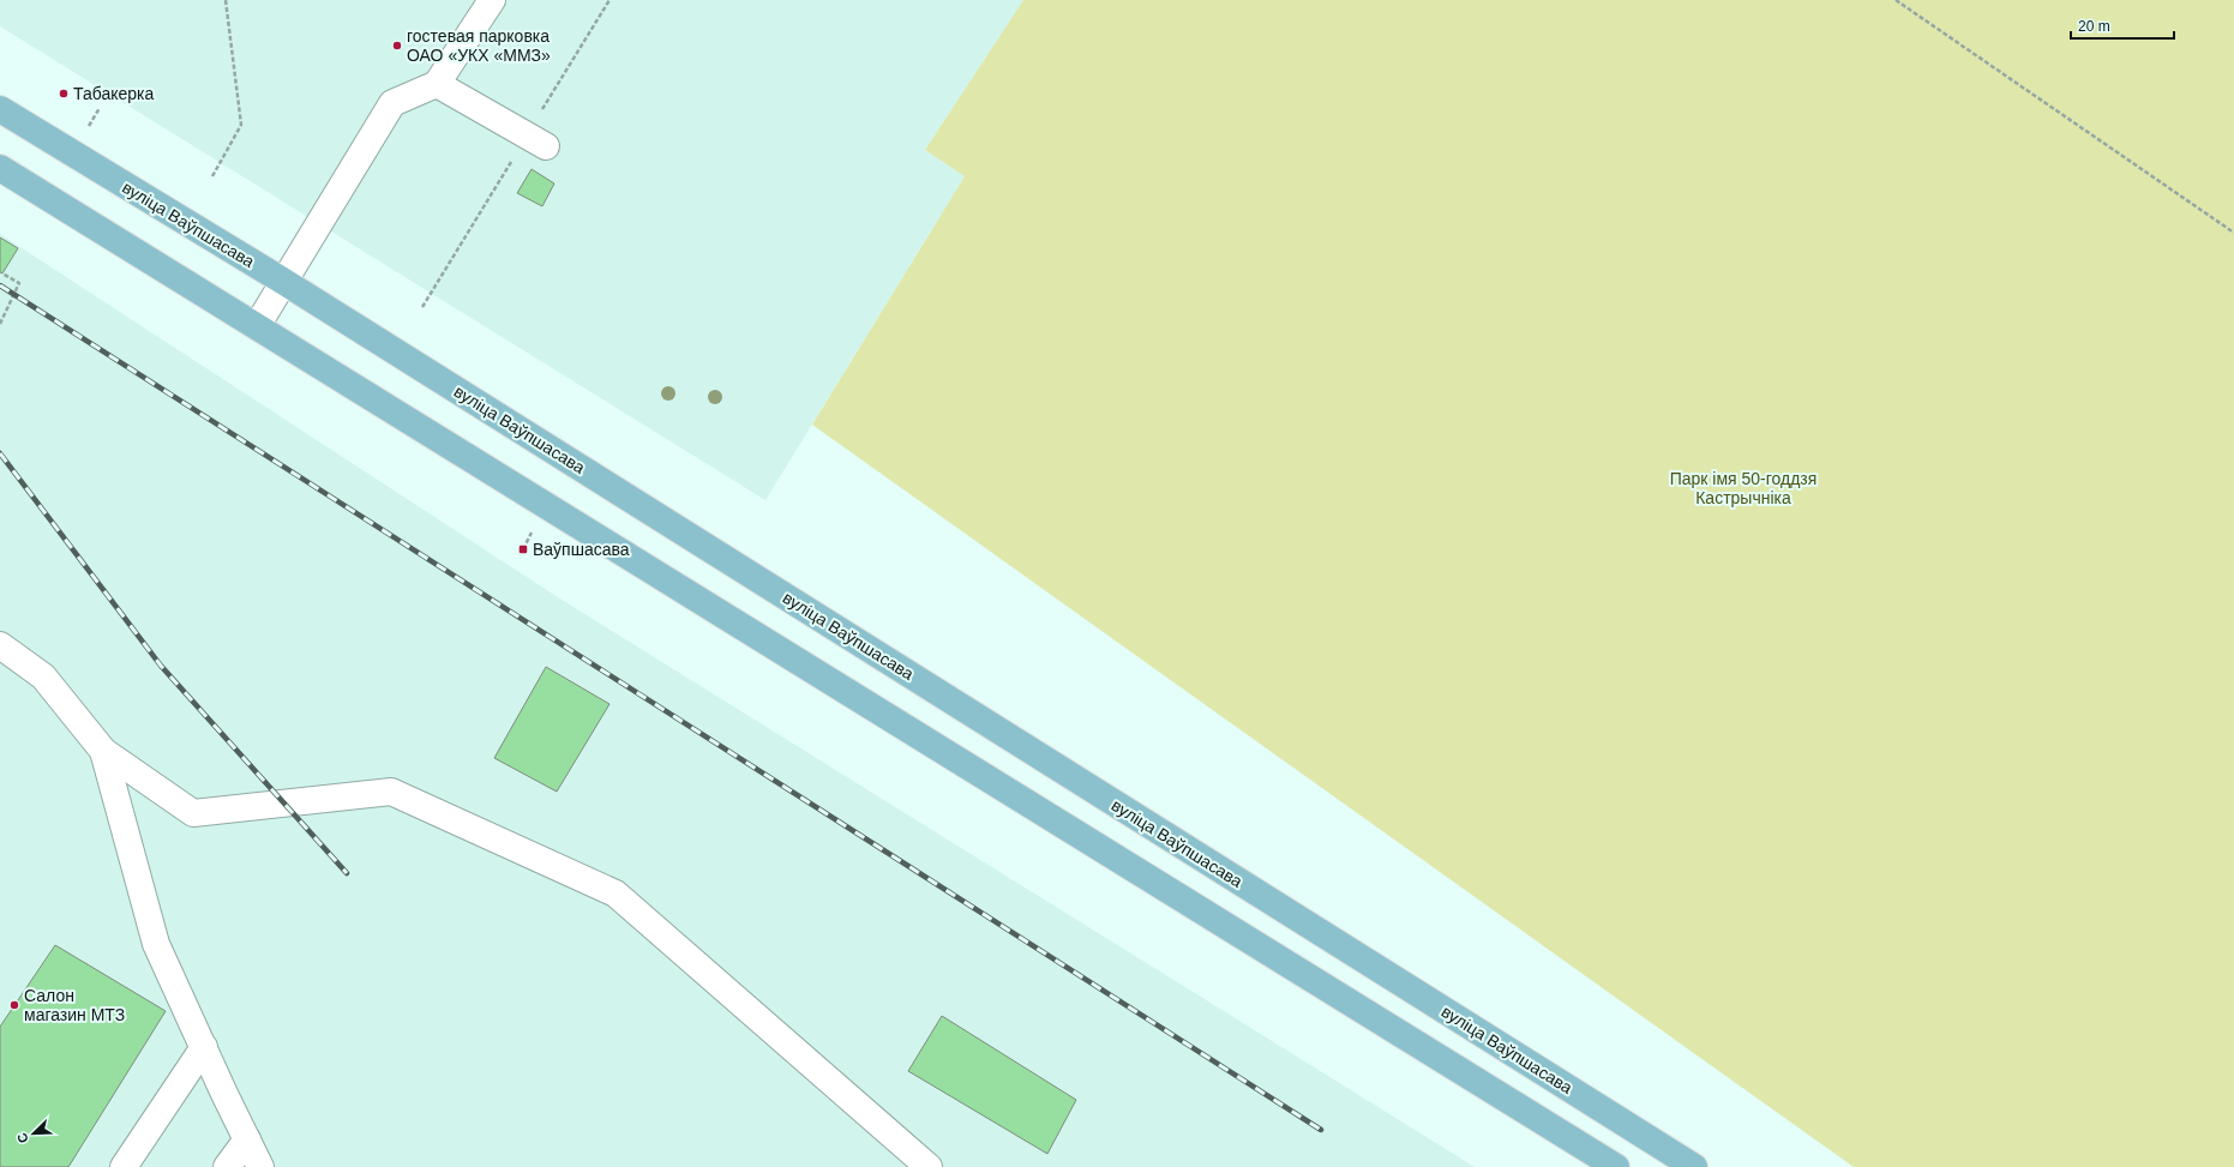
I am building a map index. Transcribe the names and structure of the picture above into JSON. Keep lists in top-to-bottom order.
{
  "streets": {
    "main road": ["вуліца Ваўпшасава"]
  },
  "parks": ["Парк імя 50-годдзя Кастрычніка"],
  "places": {
    "other": ["гостевая парковка ОАО «УКХ «ММЗ»", "Табакерка", "Салон магазин МТЗ"],
    "transit": ["Ваўпшасава"]
  },
  "scale_bar": "20 m",
  "north": "bottom left"
}
